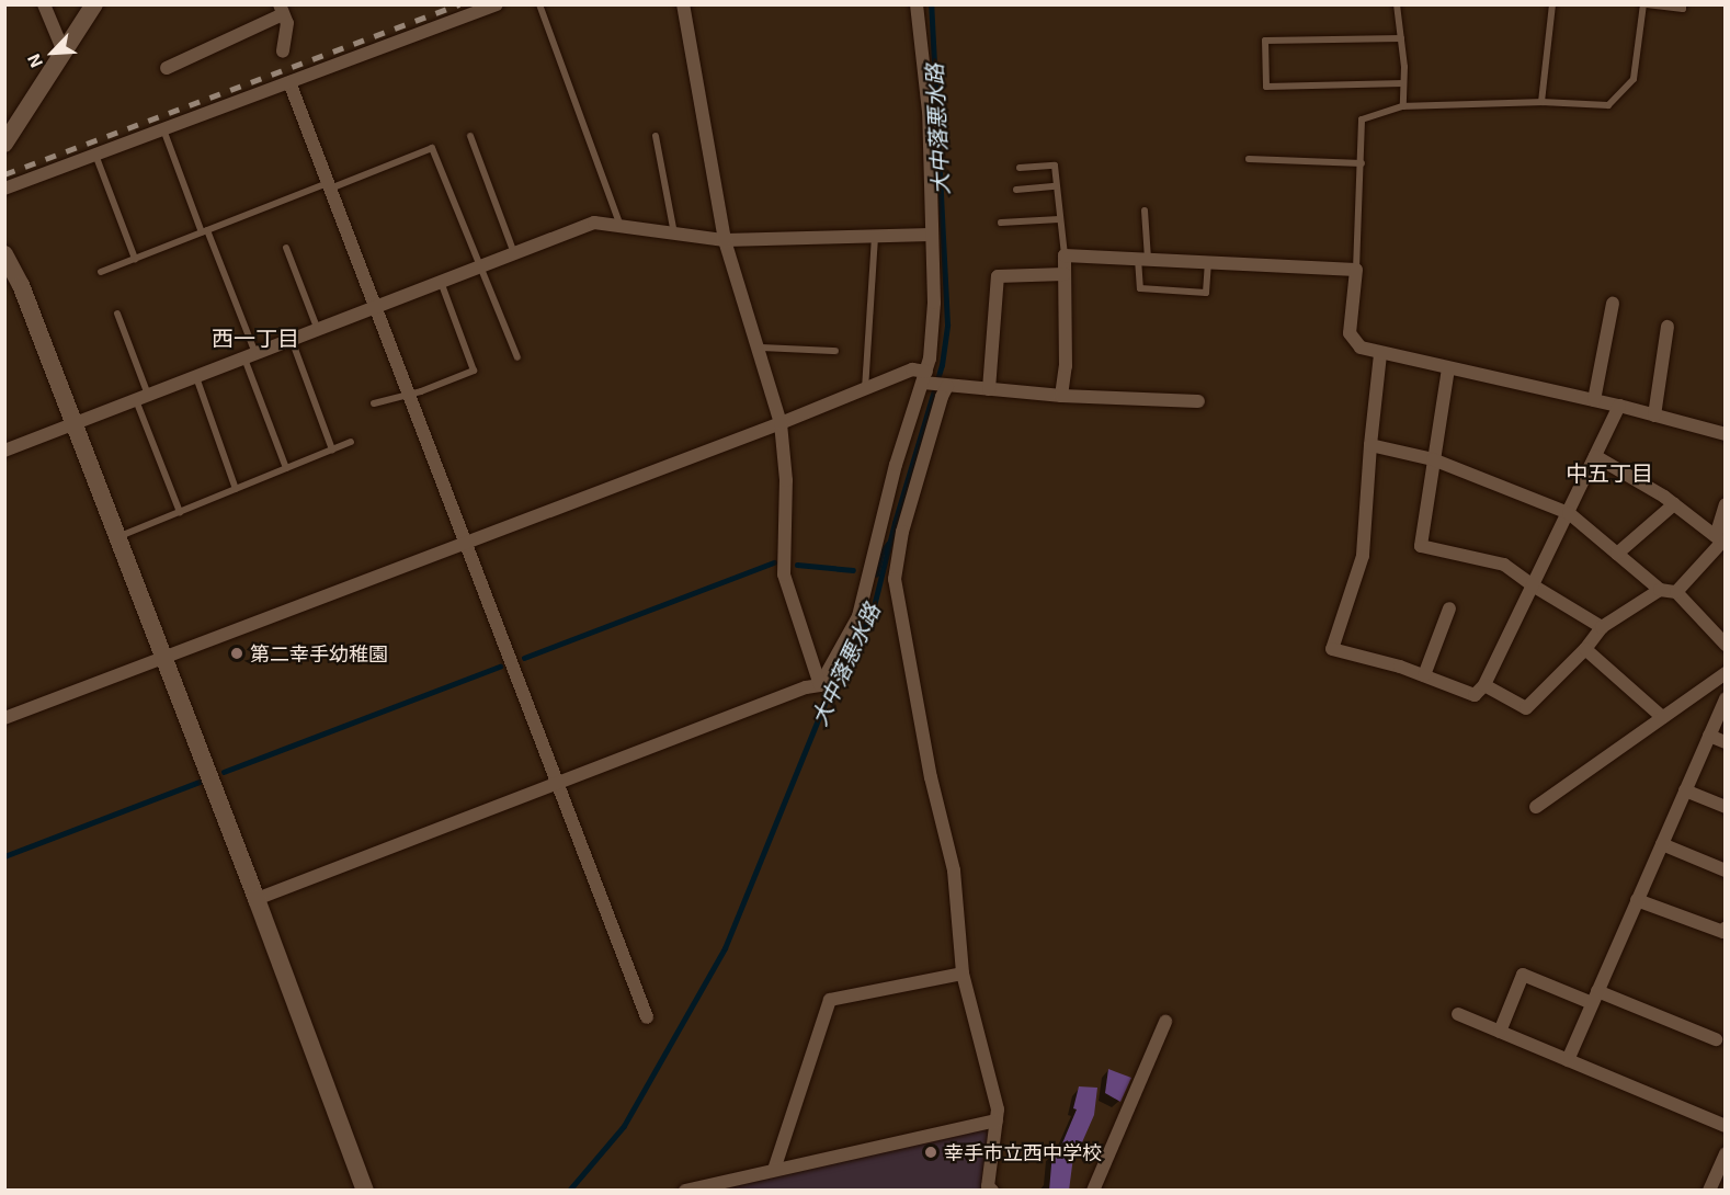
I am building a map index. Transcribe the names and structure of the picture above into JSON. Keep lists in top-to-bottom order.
{
  "districts": ["西一丁目", "中五丁目"],
  "water": ["大中落悪水路"],
  "places": ["第二幸手幼稚園", "幸手市立西中学校"],
  "north": "bottom left"
}
